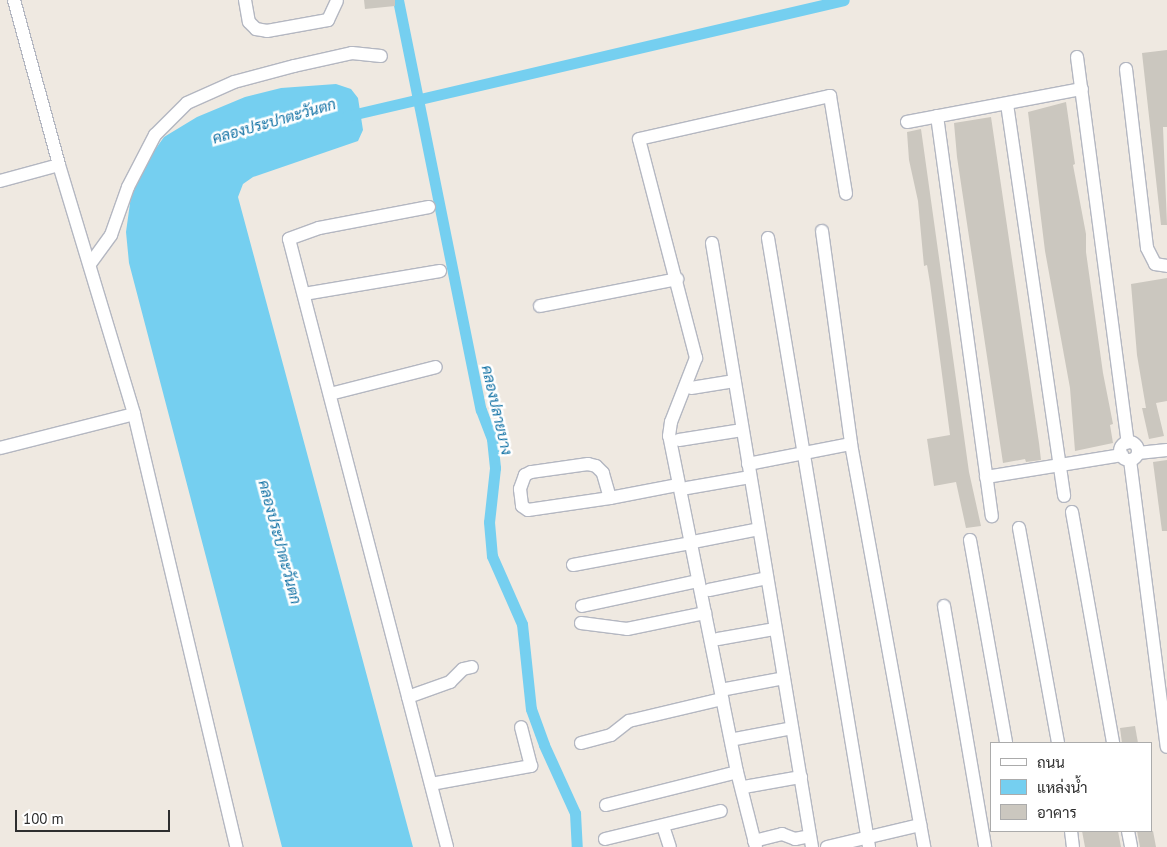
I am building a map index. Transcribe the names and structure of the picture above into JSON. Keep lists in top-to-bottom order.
{
  "water": ["คลองประปาตะวันตก", "คลองปลายบาง"],
  "legend": ["ถนน", "แหล่งน้ำ", "อาคาร"],
  "scale_bar": "100 m"
}
